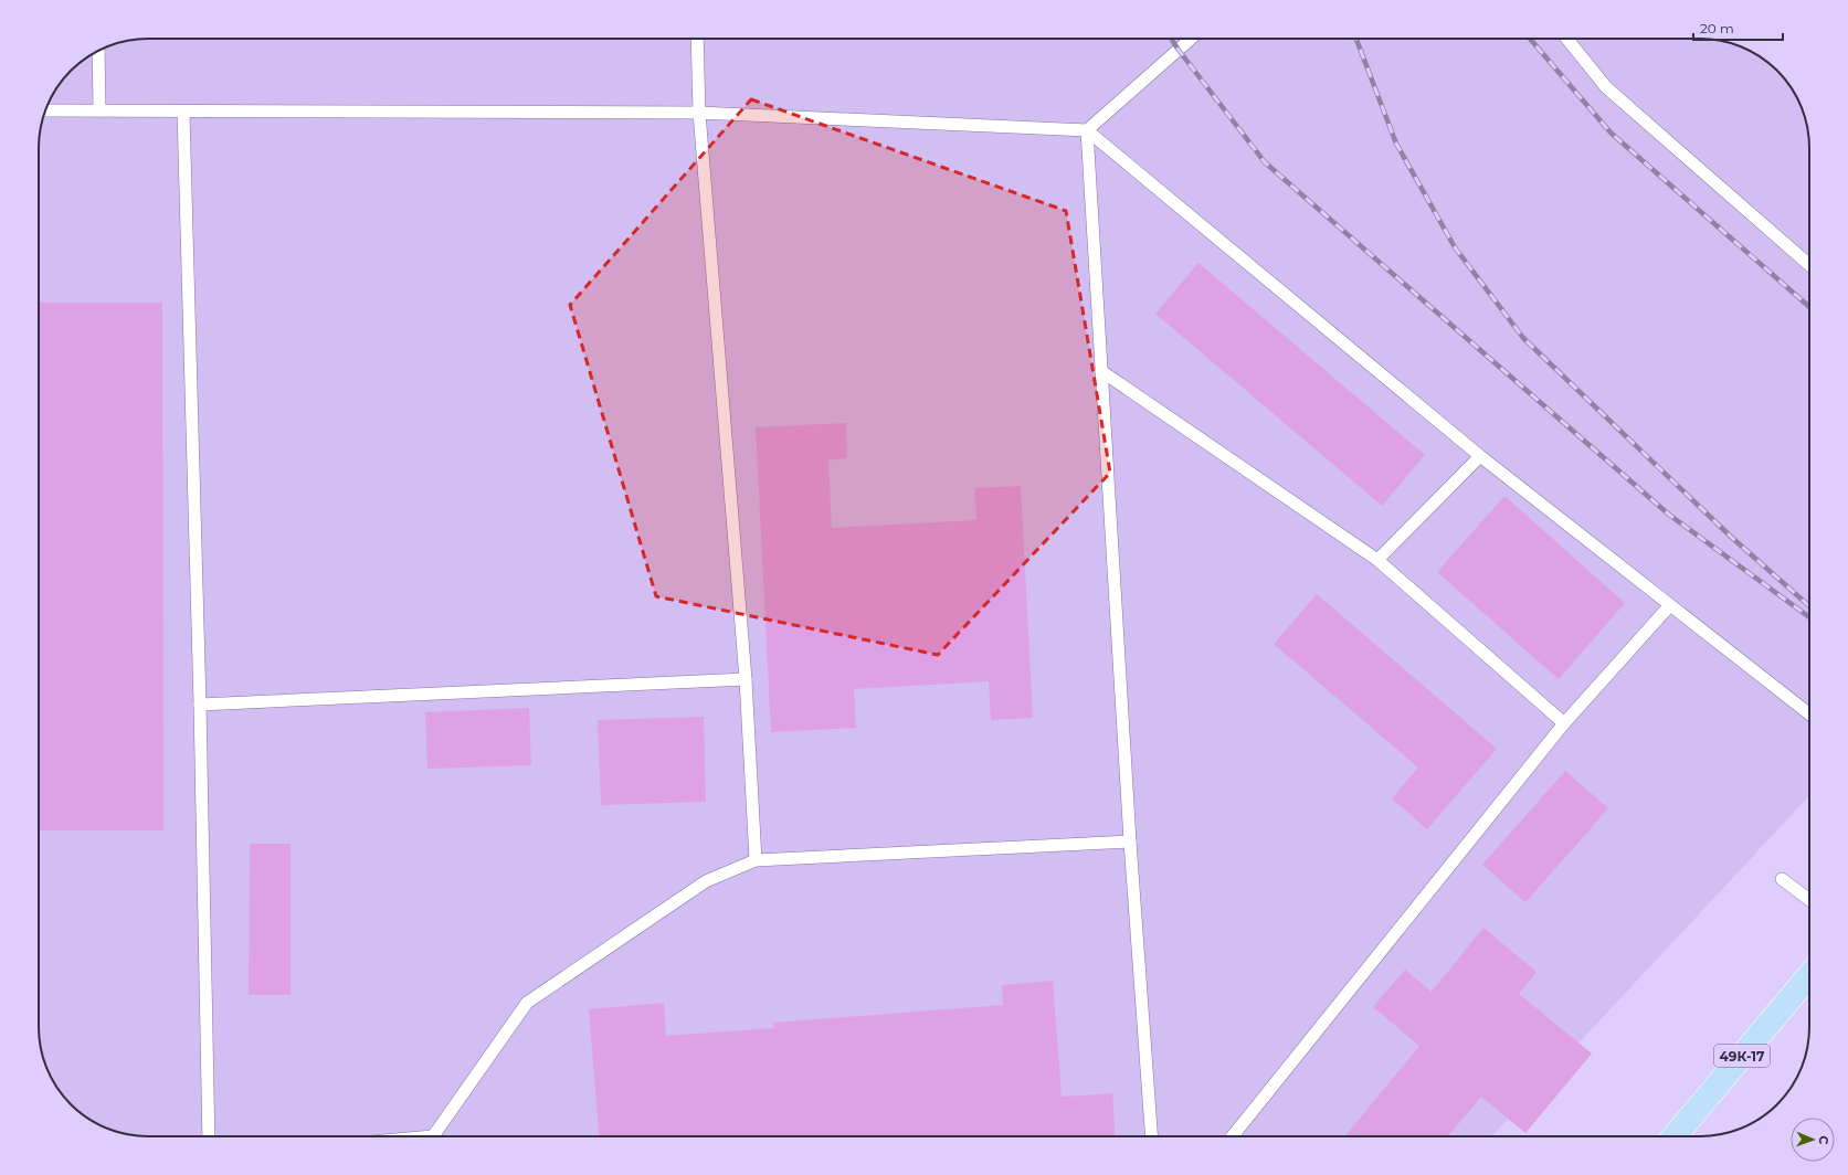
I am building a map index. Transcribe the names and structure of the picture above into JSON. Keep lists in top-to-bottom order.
{
  "streets": {
    "main road": ["49К-17"]
  },
  "scale_bar": "20 m",
  "north": "right"
}
